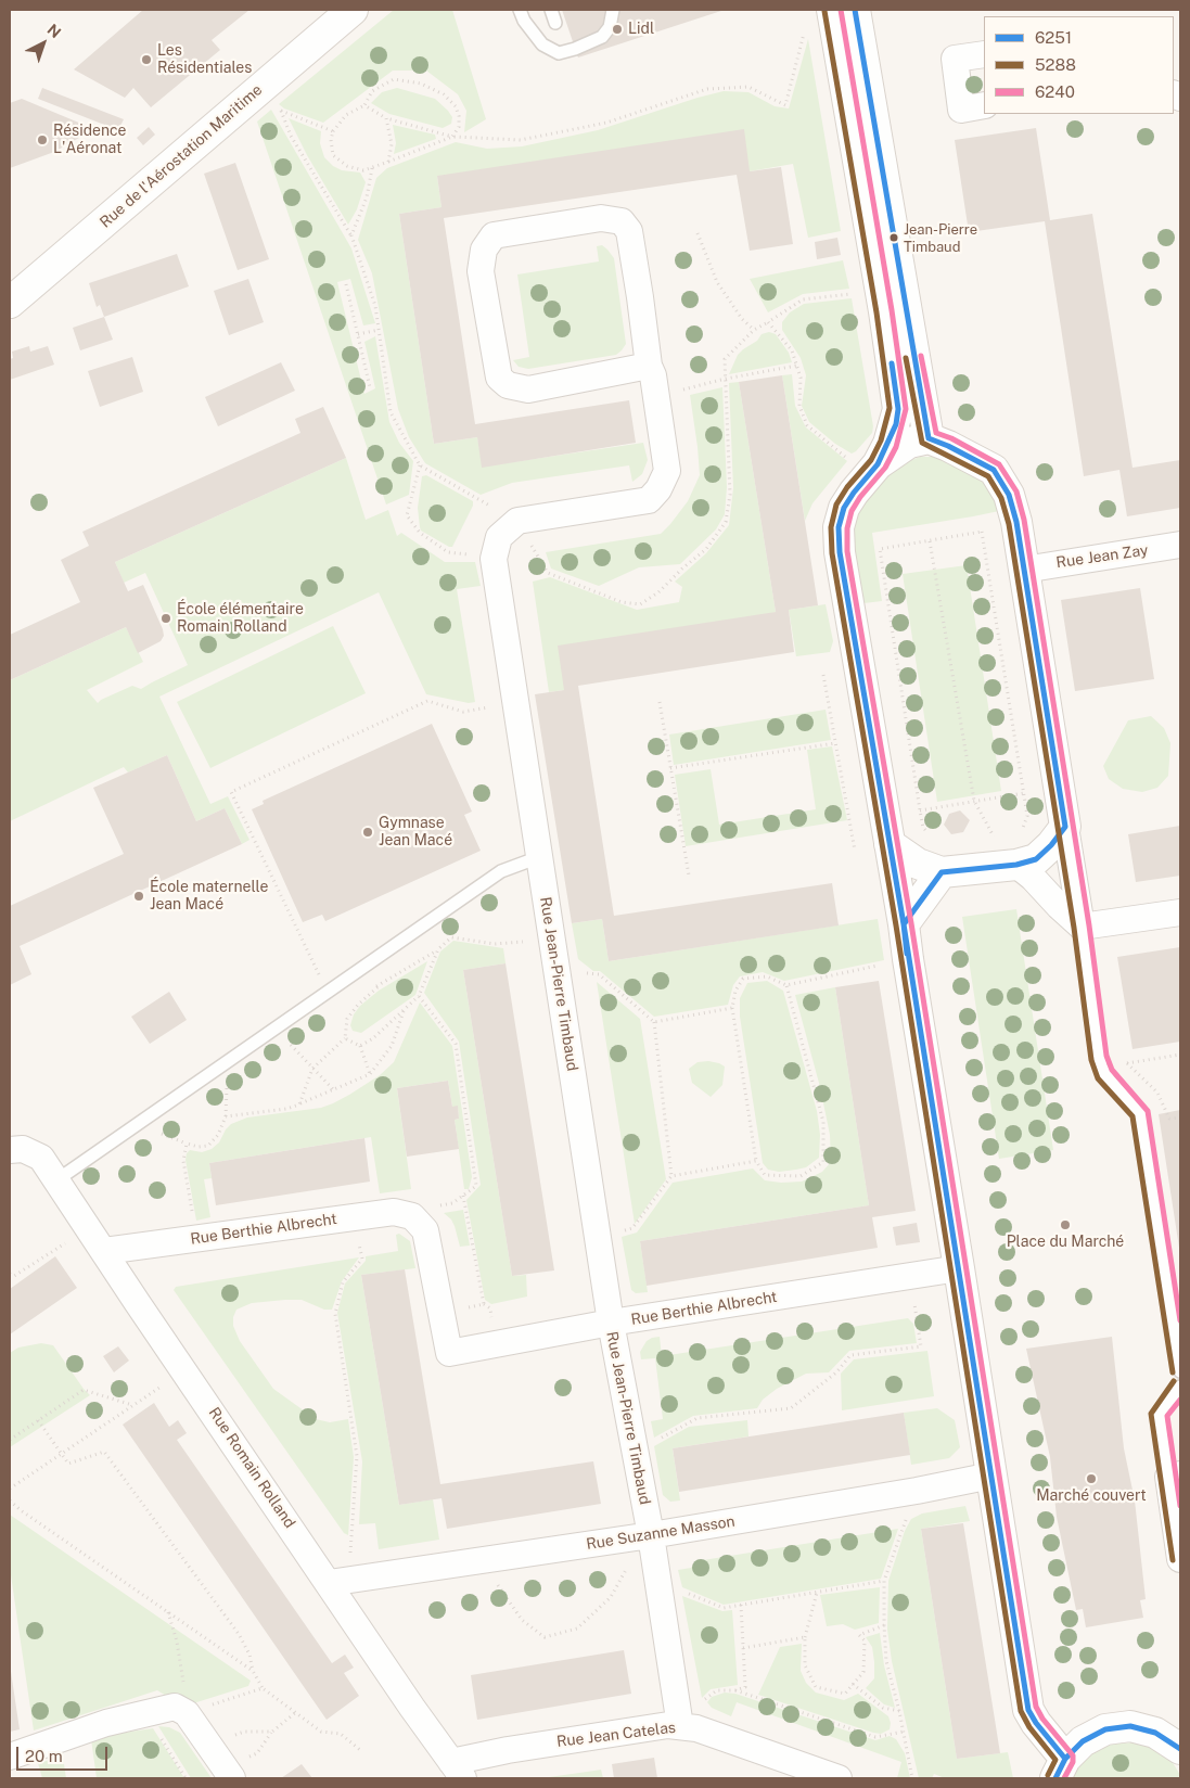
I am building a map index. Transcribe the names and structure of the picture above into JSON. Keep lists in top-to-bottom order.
{
  "streets": {
    "street": [
      "Rue de l'Aérostation Maritime",
      "Rue Jean Zay",
      "Rue Jean-Pierre Timbaud",
      "Rue Berthie Albrecht",
      "Rue Romain Rolland",
      "Rue Suzanne Masson",
      "Rue Jean Catelas"
    ]
  },
  "crossings": [
    ["Rue Jean-Pierre Timbaud", "Rue Berthie Albrecht"],
    ["Rue Jean-Pierre Timbaud", "Rue Suzanne Masson"],
    ["Rue Jean-Pierre Timbaud", "Rue Jean Catelas"],
    ["Rue Berthie Albrecht", "Rue Romain Rolland"],
    ["Rue Romain Rolland", "Rue Suzanne Masson"],
    ["Rue Romain Rolland", "Rue Jean Catelas"]
  ],
  "places": [
    "Lidl",
    "Les Résidentiales",
    "Résidence L'Aéronat",
    "Jean-Pierre Timbaud",
    "École élémentaire Romain Rolland",
    "Gymnase Jean Macé",
    "École maternelle Jean Macé",
    "Place du Marché",
    "Marché couvert"
  ],
  "lines": ["transit line 6251", "transit line 6240", "transit line 5288"],
  "legend": ["6251", "5288", "6240"],
  "scale_bar": "20 m",
  "north": "top right"
}
